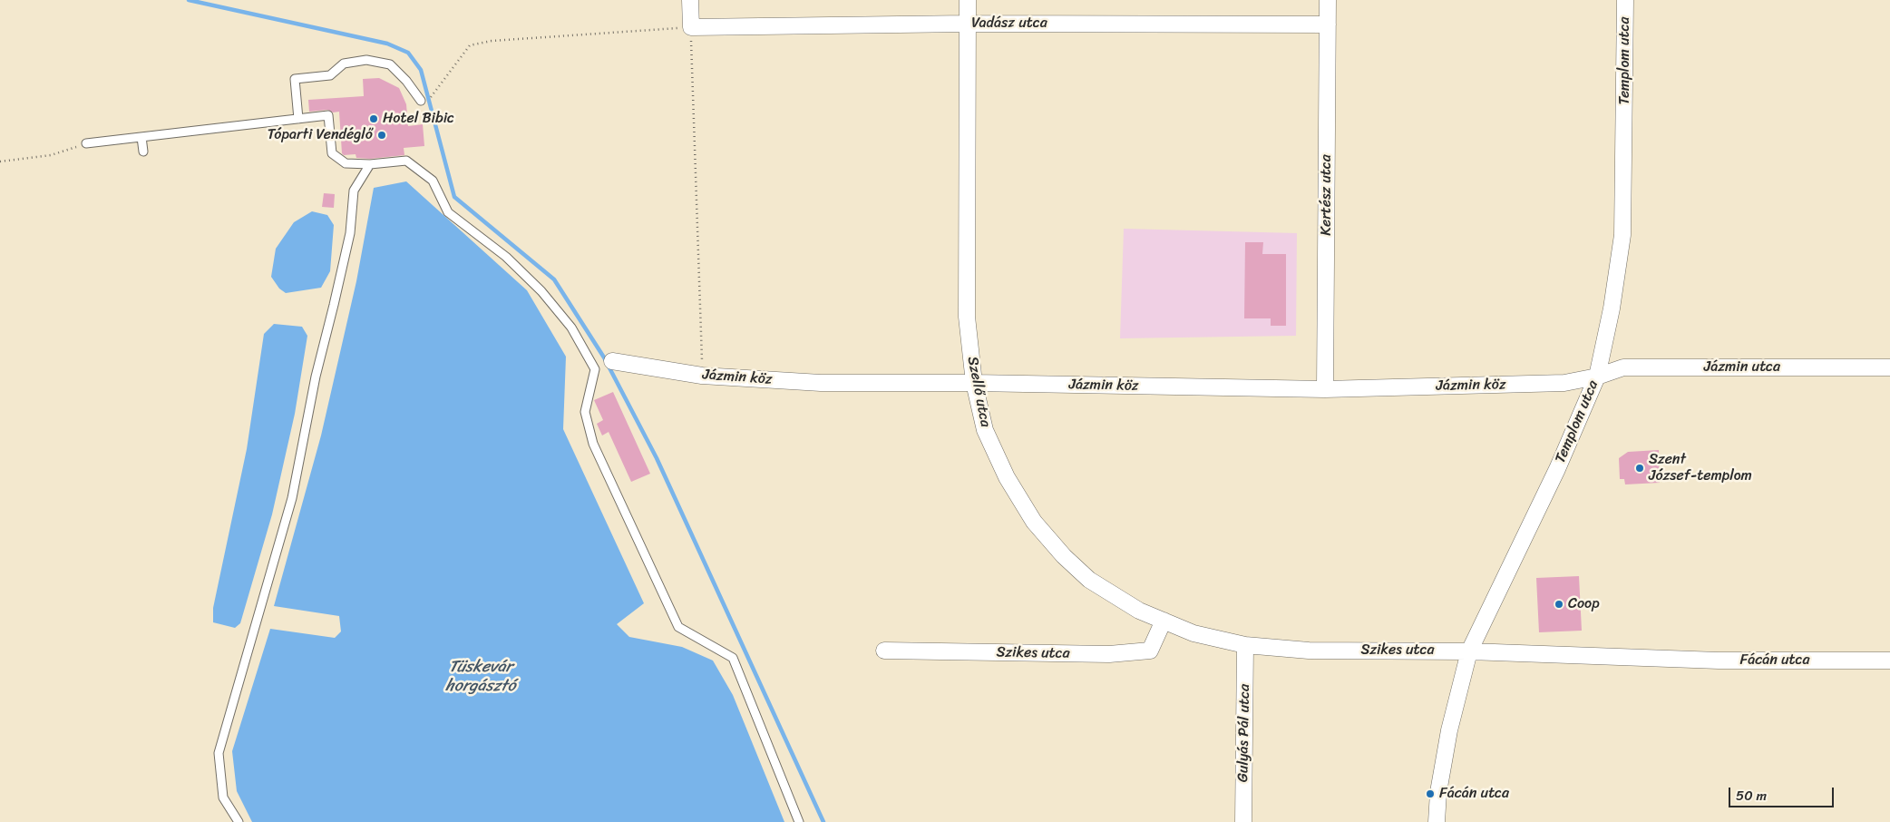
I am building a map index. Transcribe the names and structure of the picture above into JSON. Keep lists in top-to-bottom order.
{
  "streets": {
    "street": [
      "Vadász utca",
      "Templom utca",
      "Kertész utca",
      "Jázmin utca",
      "Jázmin köz",
      "Szellő utca",
      "Szikes utca",
      "Fácán utca",
      "Gulyás Pál utca"
    ]
  },
  "crossings": [
    ["Vadász utca", "Kertész utca"],
    ["Vadász utca", "Szellő utca"],
    ["Templom utca", "Jázmin utca"],
    ["Templom utca", "Jázmin köz"],
    ["Templom utca", "Szikes utca"],
    ["Templom utca", "Fácán utca"],
    ["Kertész utca", "Jázmin köz"],
    ["Jázmin utca", "Jázmin köz"],
    ["Jázmin köz", "Szellő utca"],
    ["Szellő utca", "Szikes utca"],
    ["Szellő utca", "Gulyás Pál utca"],
    ["Szikes utca", "Fácán utca"],
    ["Szikes utca", "Gulyás Pál utca"]
  ],
  "water": ["Tüskevár horgásztó"],
  "places": [
    "Hotel Bibic",
    "Tóparti Vendéglő",
    "Szent József-templom",
    "Coop",
    "Fácán utca"
  ],
  "scale_bar": "50 m"
}
